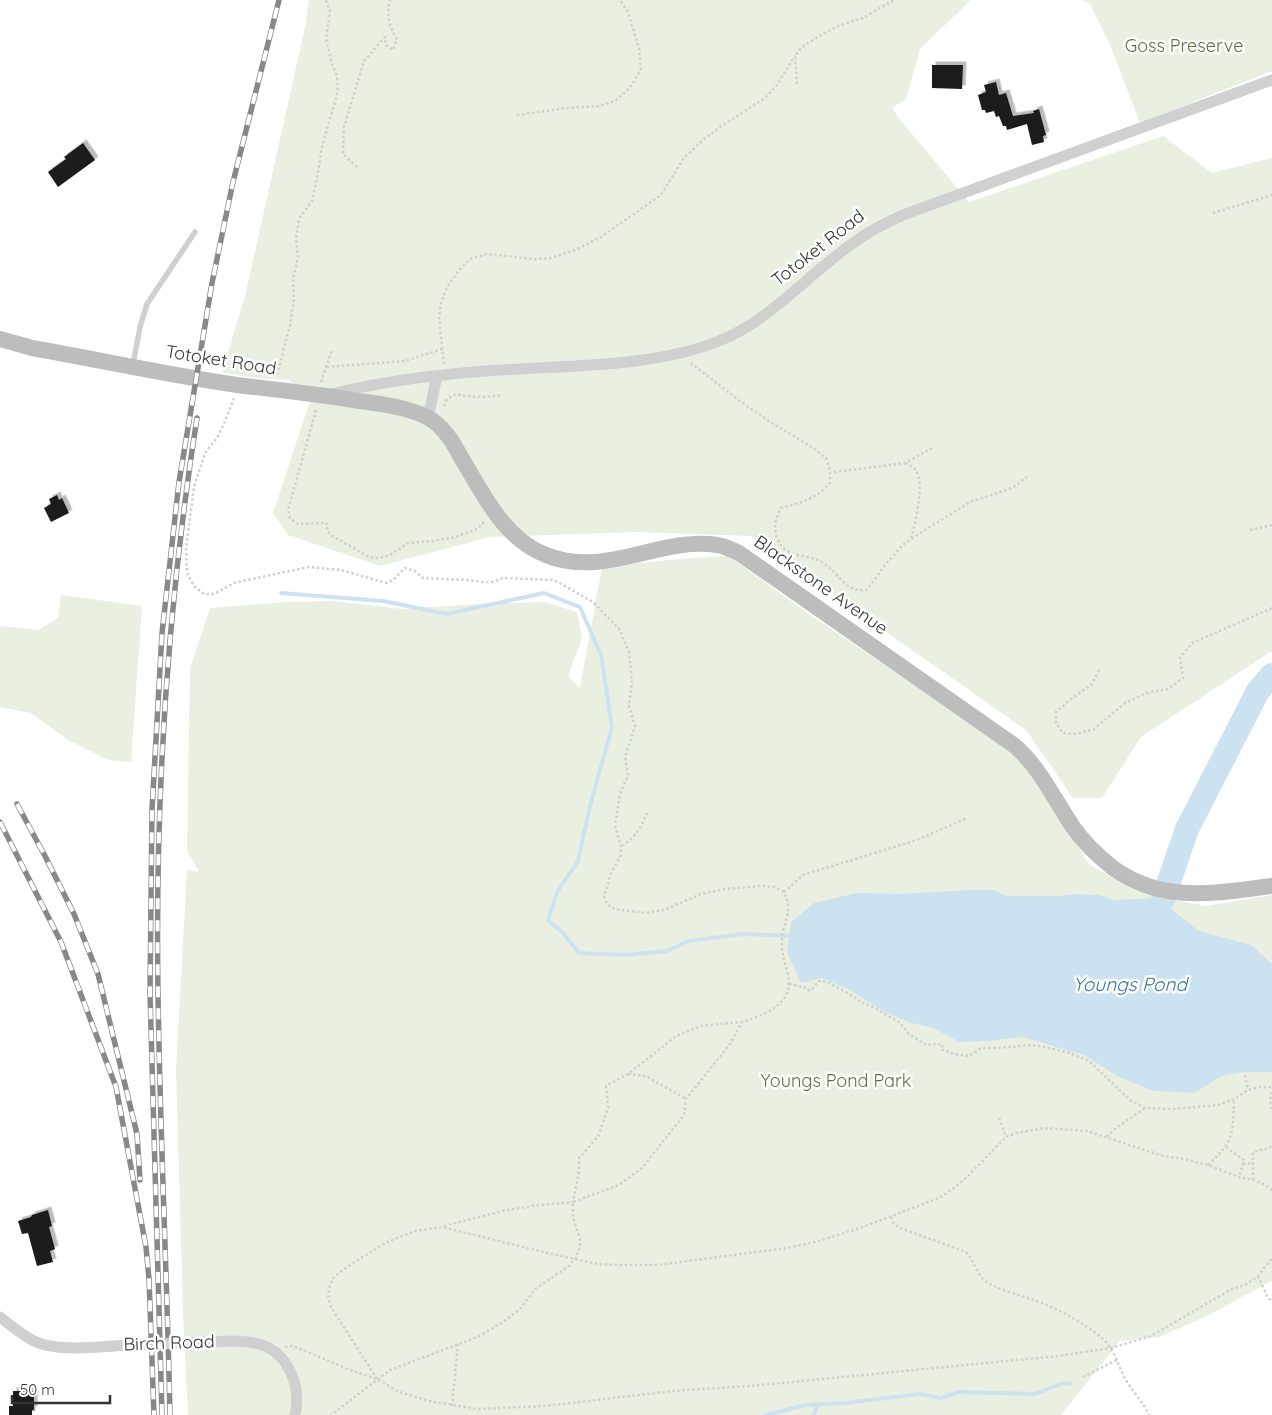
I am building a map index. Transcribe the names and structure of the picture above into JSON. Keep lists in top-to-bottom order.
{
  "streets": {
    "main road": ["Totoket Road", "Blackstone Avenue"],
    "street": ["Birch Road"]
  },
  "water": ["Youngs Pond"],
  "parks": ["Goss Preserve", "Youngs Pond Park"],
  "scale_bar": "50 m"
}
